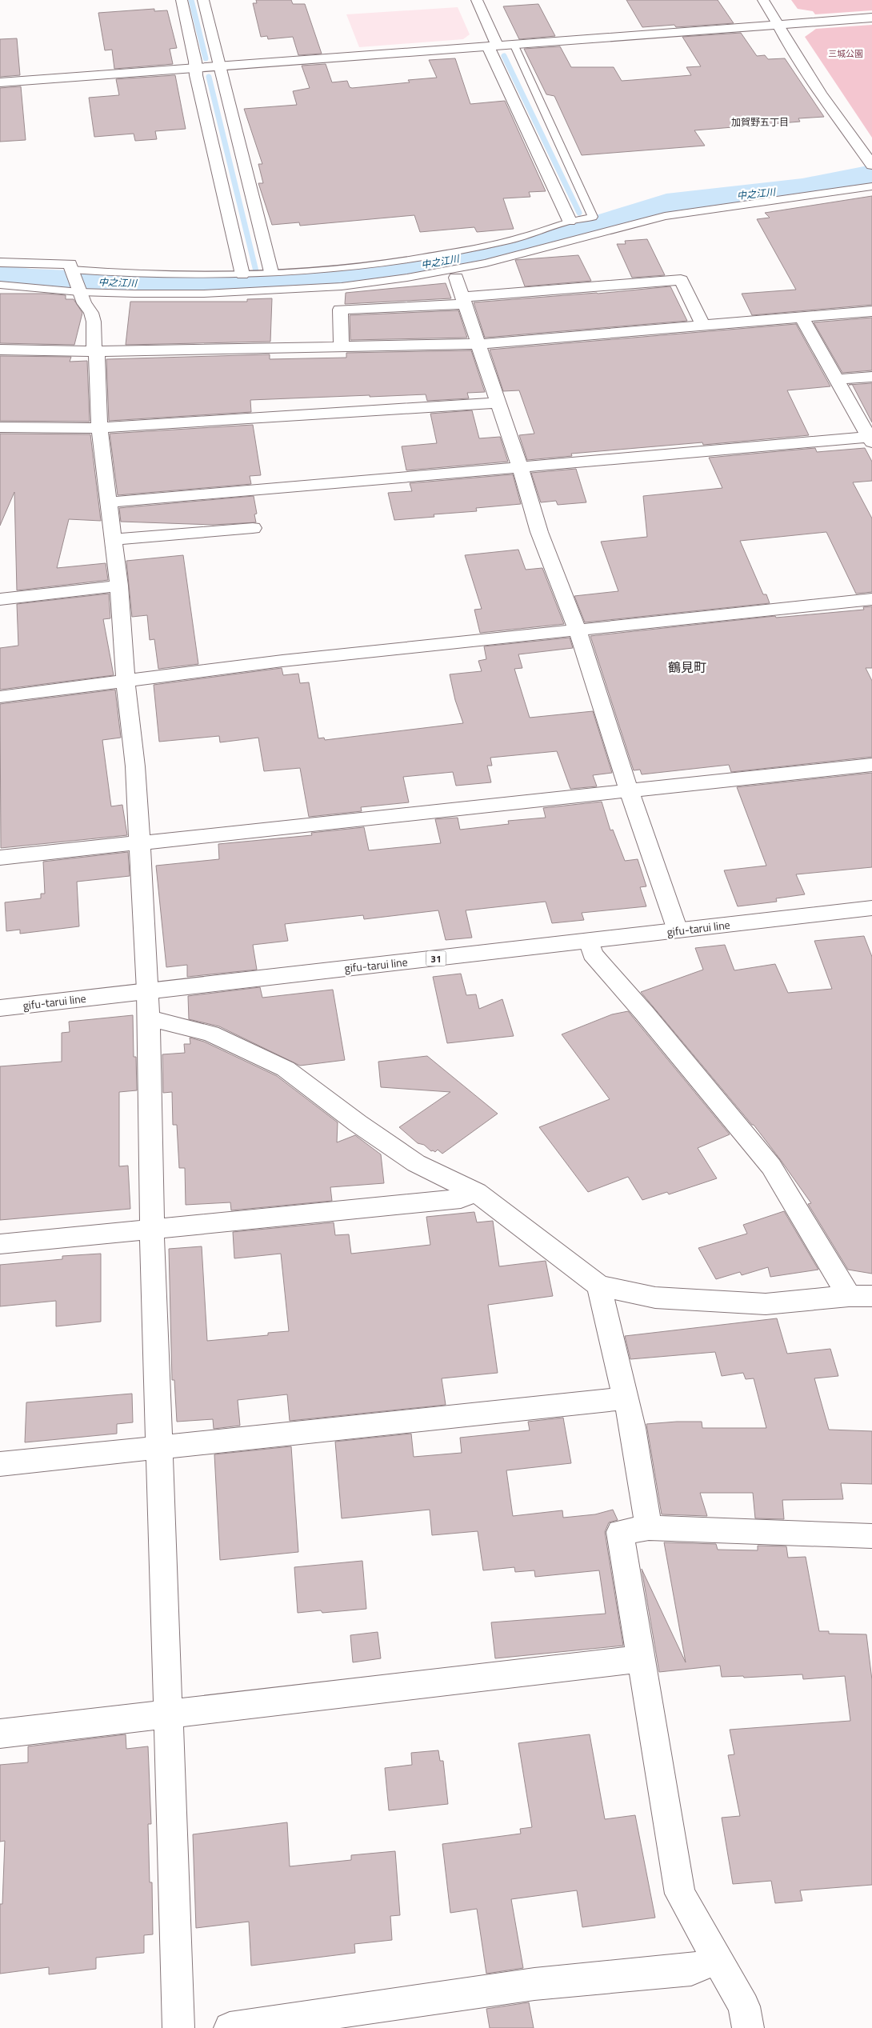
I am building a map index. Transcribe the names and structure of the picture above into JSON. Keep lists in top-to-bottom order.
{
  "streets": {
    "street": ["gifu-tarui line", "31"]
  },
  "districts": ["加賀野五丁目", "鶴見町"],
  "water": ["中之江川"],
  "parks": ["三城公園"]
}
